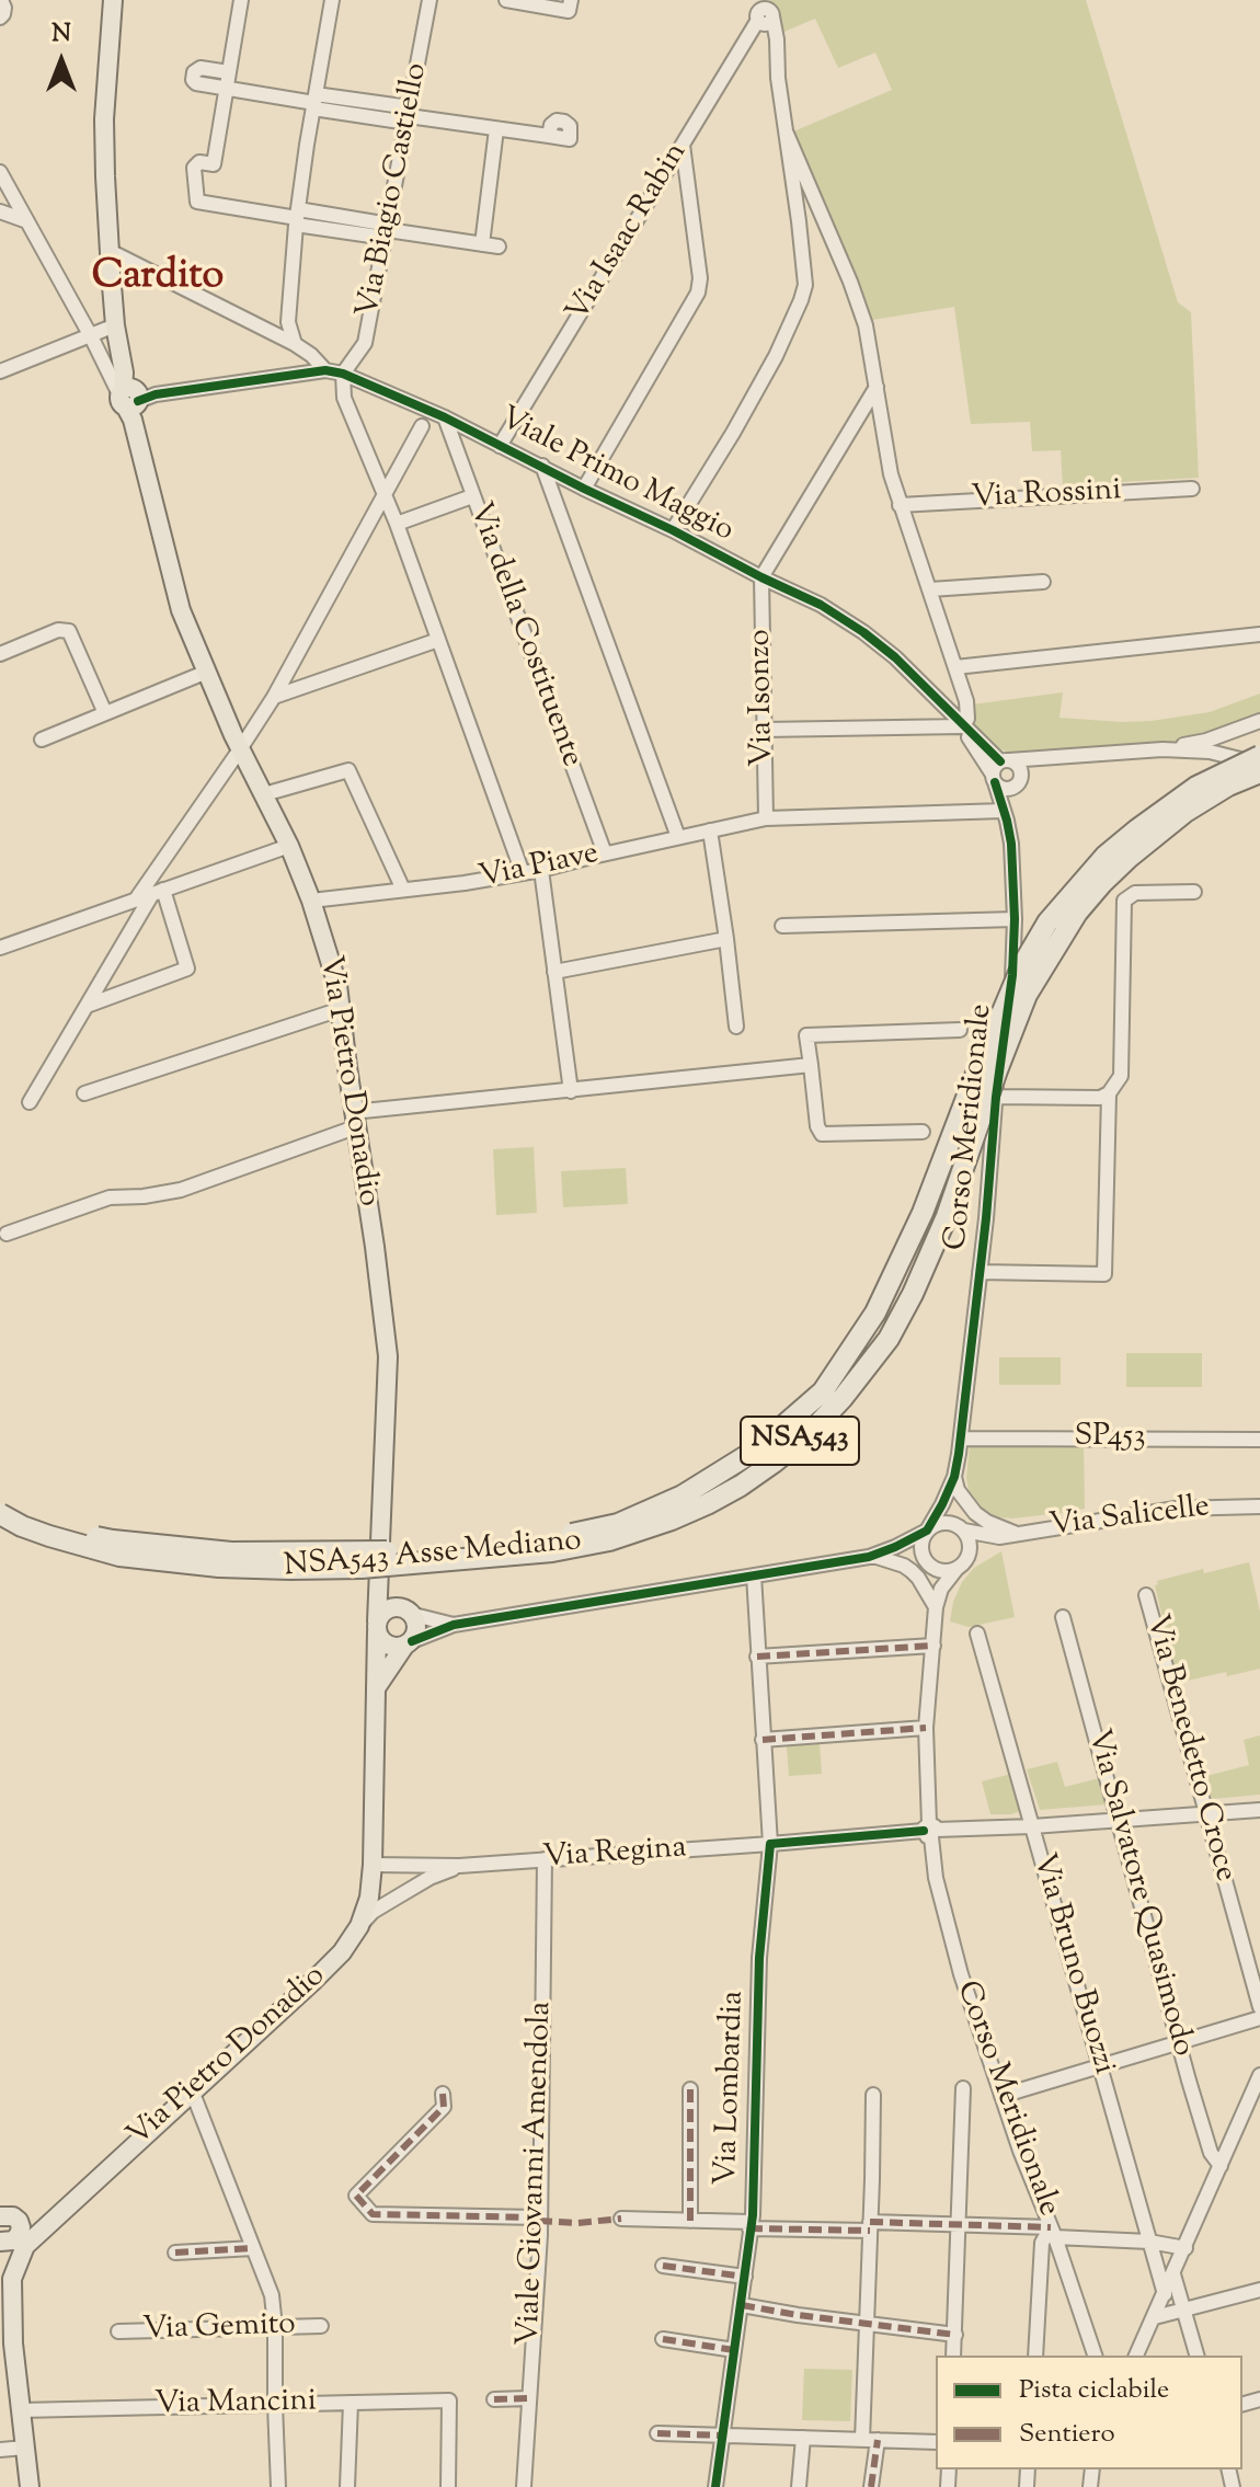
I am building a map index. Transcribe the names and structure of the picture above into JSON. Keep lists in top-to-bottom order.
{
  "streets": {
    "highway": ["NSA543", "NSA543 Asse Mediano"],
    "main road": ["Via Pietro Donadio"],
    "street": [
      "Via Biagio Castiello",
      "Via Isaac Rabin",
      "Viale Primo Maggio",
      "Via Rossini",
      "Via della Costituente",
      "Via Isonzo",
      "Via Piave",
      "Corso Meridionale",
      "SP453",
      "Via Salicelle",
      "Via Benedetto Croce",
      "Via Regina",
      "Via Salvatore Quasimodo",
      "Via Bruno Buozzi",
      "Via Lombardia",
      "Viale Giovanni Amendola",
      "Via Gemito",
      "Via Mancini"
    ]
  },
  "crossings": [
    ["Via Biagio Castiello", "Viale Primo Maggio"],
    ["Via Isaac Rabin", "Viale Primo Maggio"],
    ["Viale Primo Maggio", "Via della Costituente"],
    ["Viale Primo Maggio", "Via Isonzo"],
    ["Viale Primo Maggio", "Via Pietro Donadio"],
    ["Viale Primo Maggio", "Corso Meridionale"],
    ["Via della Costituente", "Via Piave"],
    ["Via Isonzo", "Via Piave"],
    ["Via Piave", "Via Pietro Donadio"],
    ["Via Piave", "Corso Meridionale"],
    ["Via Pietro Donadio", "Via Regina"],
    ["Corso Meridionale", "SP453"],
    ["Corso Meridionale", "Via Lombardia"],
    ["Via Regina", "Via Lombardia"],
    ["Via Regina", "Viale Giovanni Amendola"],
    ["Via Bruno Buozzi", "Via Lombardia"]
  ],
  "districts": ["Cardito"],
  "legend": ["Pista ciclabile", "Sentiero"],
  "north": "top"
}
